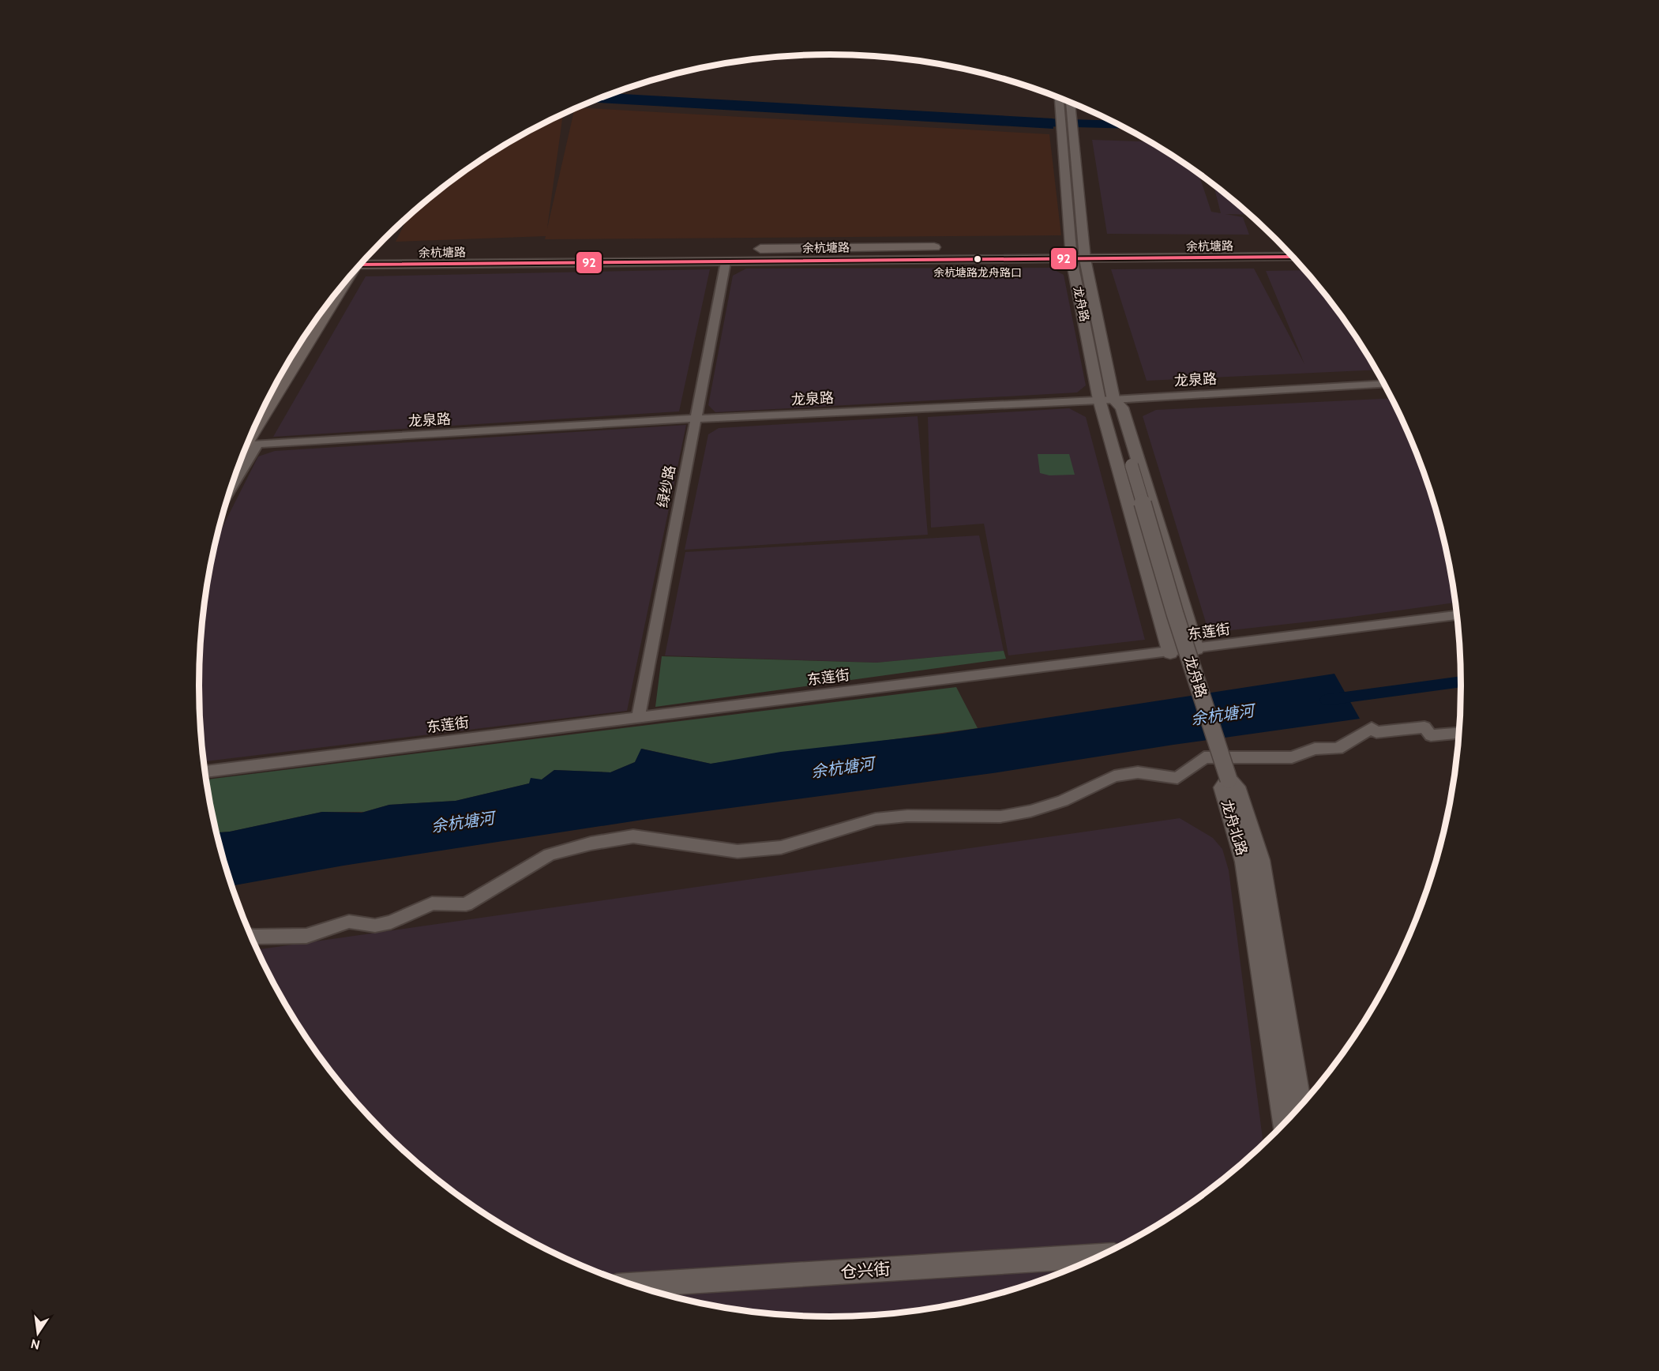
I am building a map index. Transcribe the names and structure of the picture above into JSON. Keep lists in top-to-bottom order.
{
  "streets": {
    "main road": ["余杭塘路"],
    "street": [
      "龙舟路",
      "龙泉路",
      "绿纱路",
      "东莲街",
      "龙舟北路",
      "仓兴街"
    ]
  },
  "crossings": [
    ["余杭塘路", "龙舟路"],
    ["余杭塘路", "绿纱路"],
    ["龙舟路", "龙泉路"],
    ["龙舟路", "东莲街"],
    ["龙舟路", "龙舟北路"],
    ["龙泉路", "绿纱路"],
    ["绿纱路", "东莲街"]
  ],
  "water": ["余杭塘河"],
  "places": ["余杭塘路龙舟路口"],
  "lines": ["transit line 92"],
  "north": "bottom"
}
